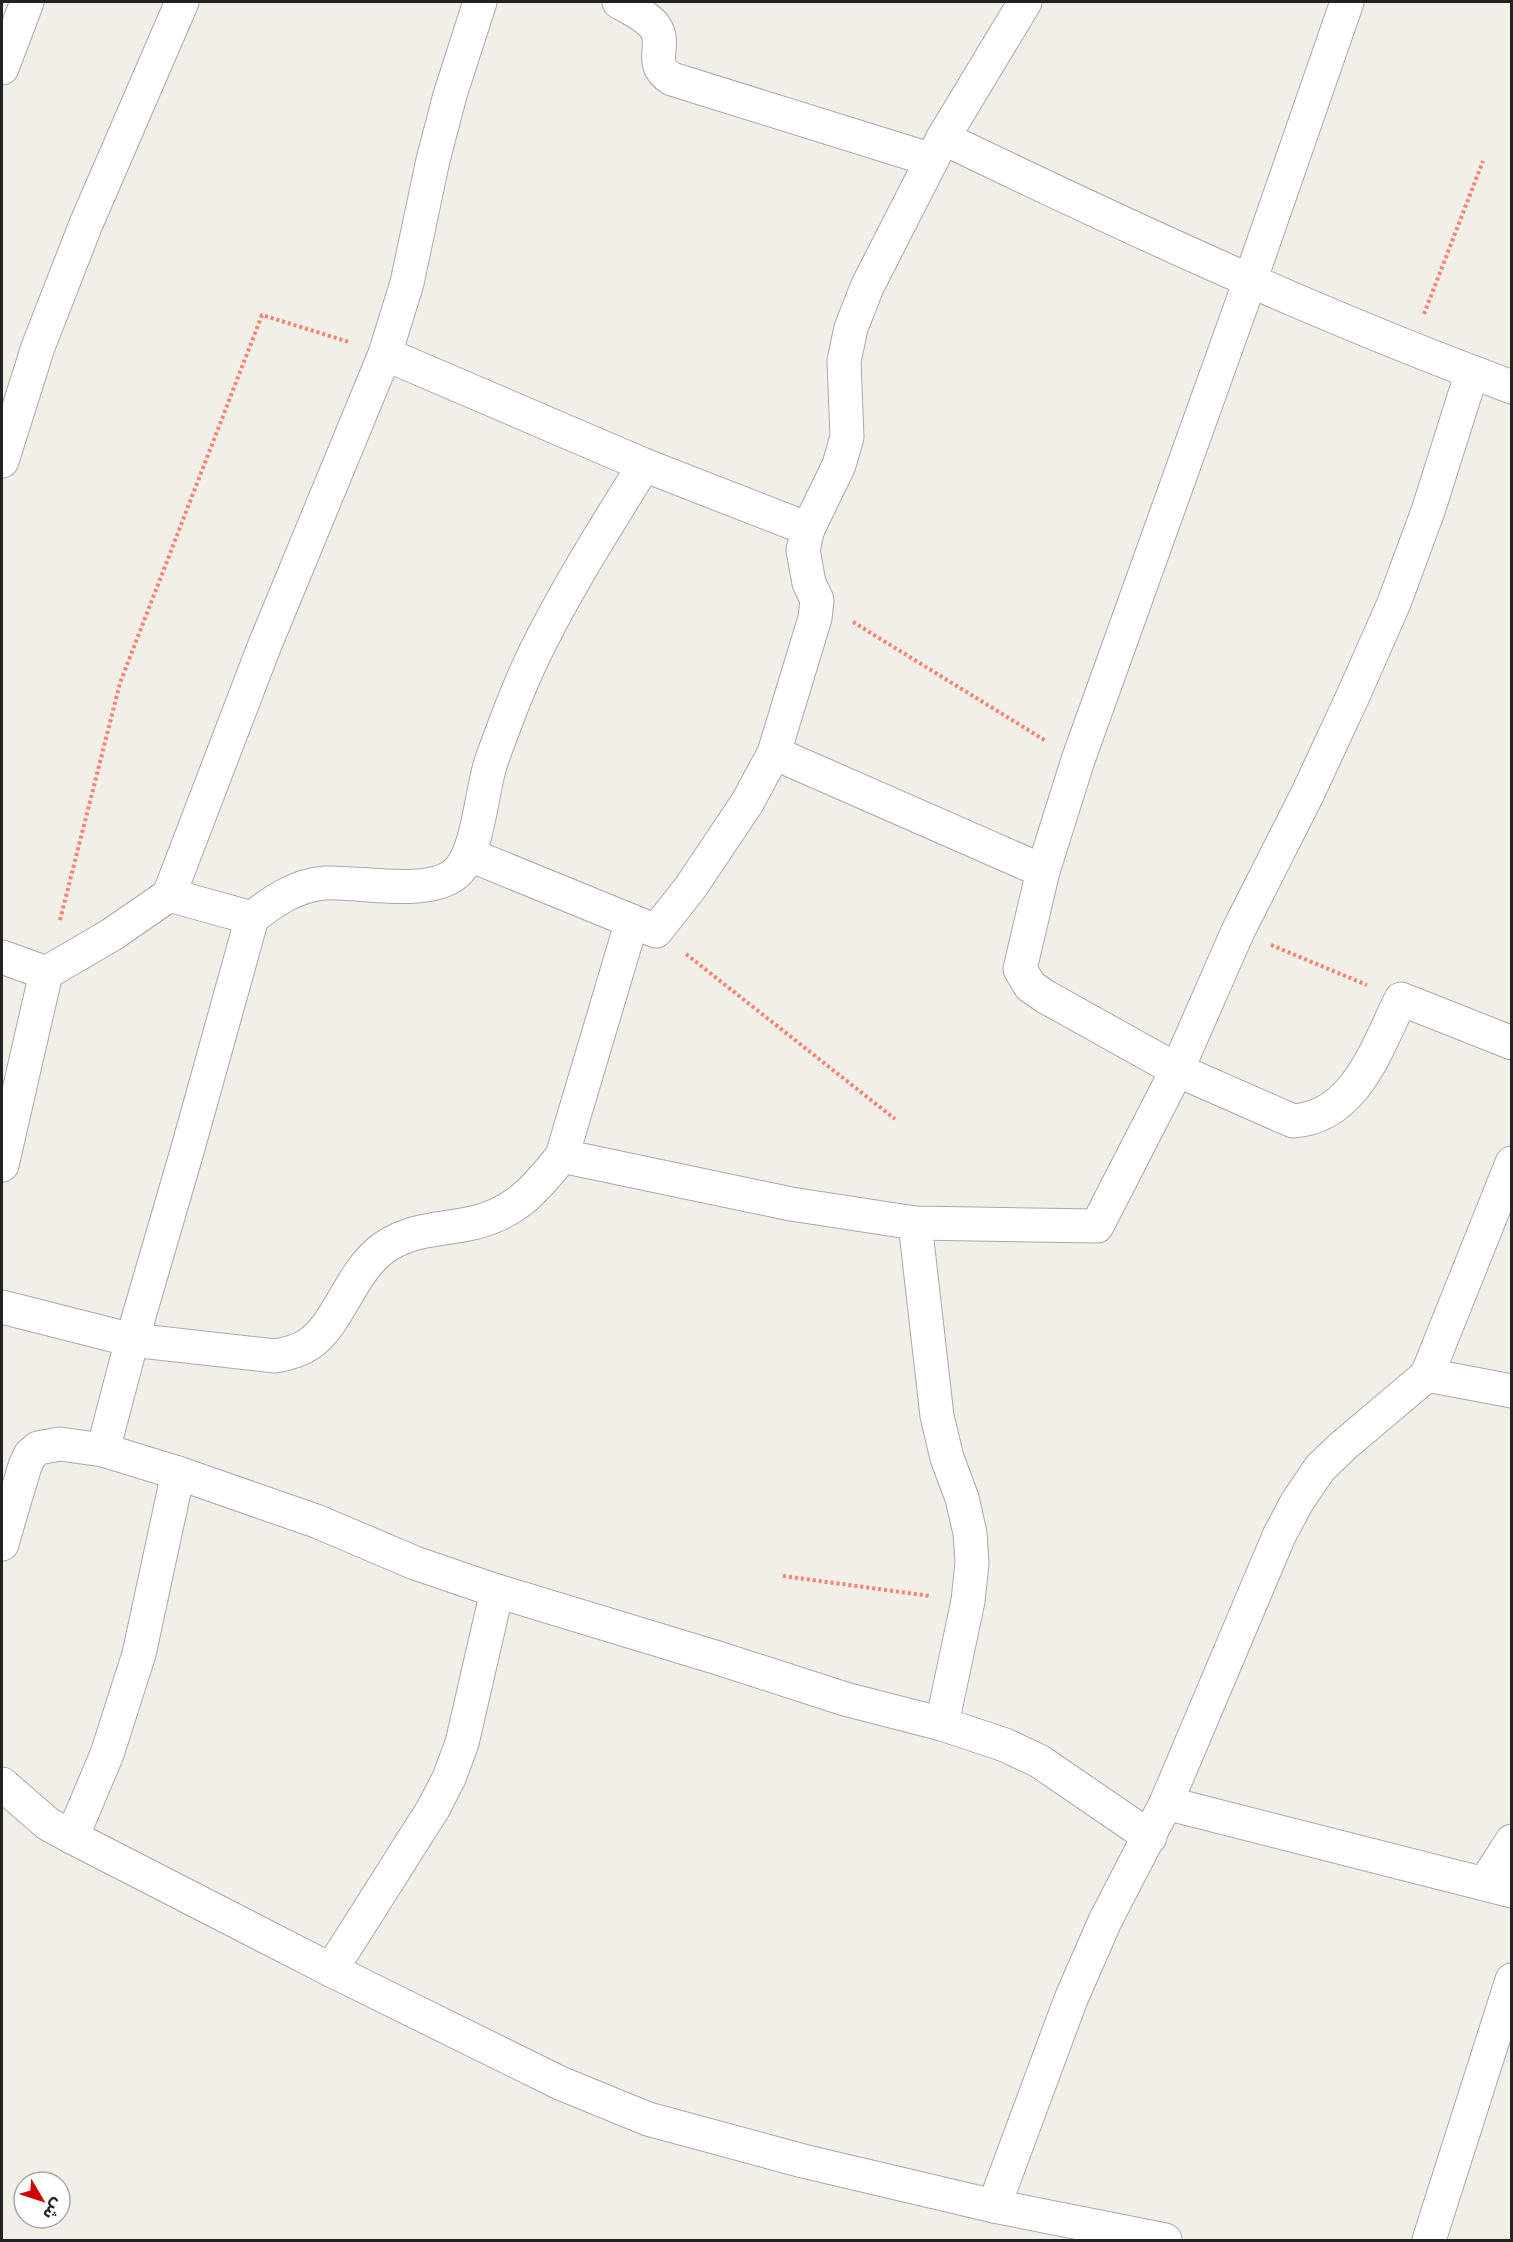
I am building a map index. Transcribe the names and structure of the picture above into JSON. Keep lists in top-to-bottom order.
{
  "north": "bottom right"
}
